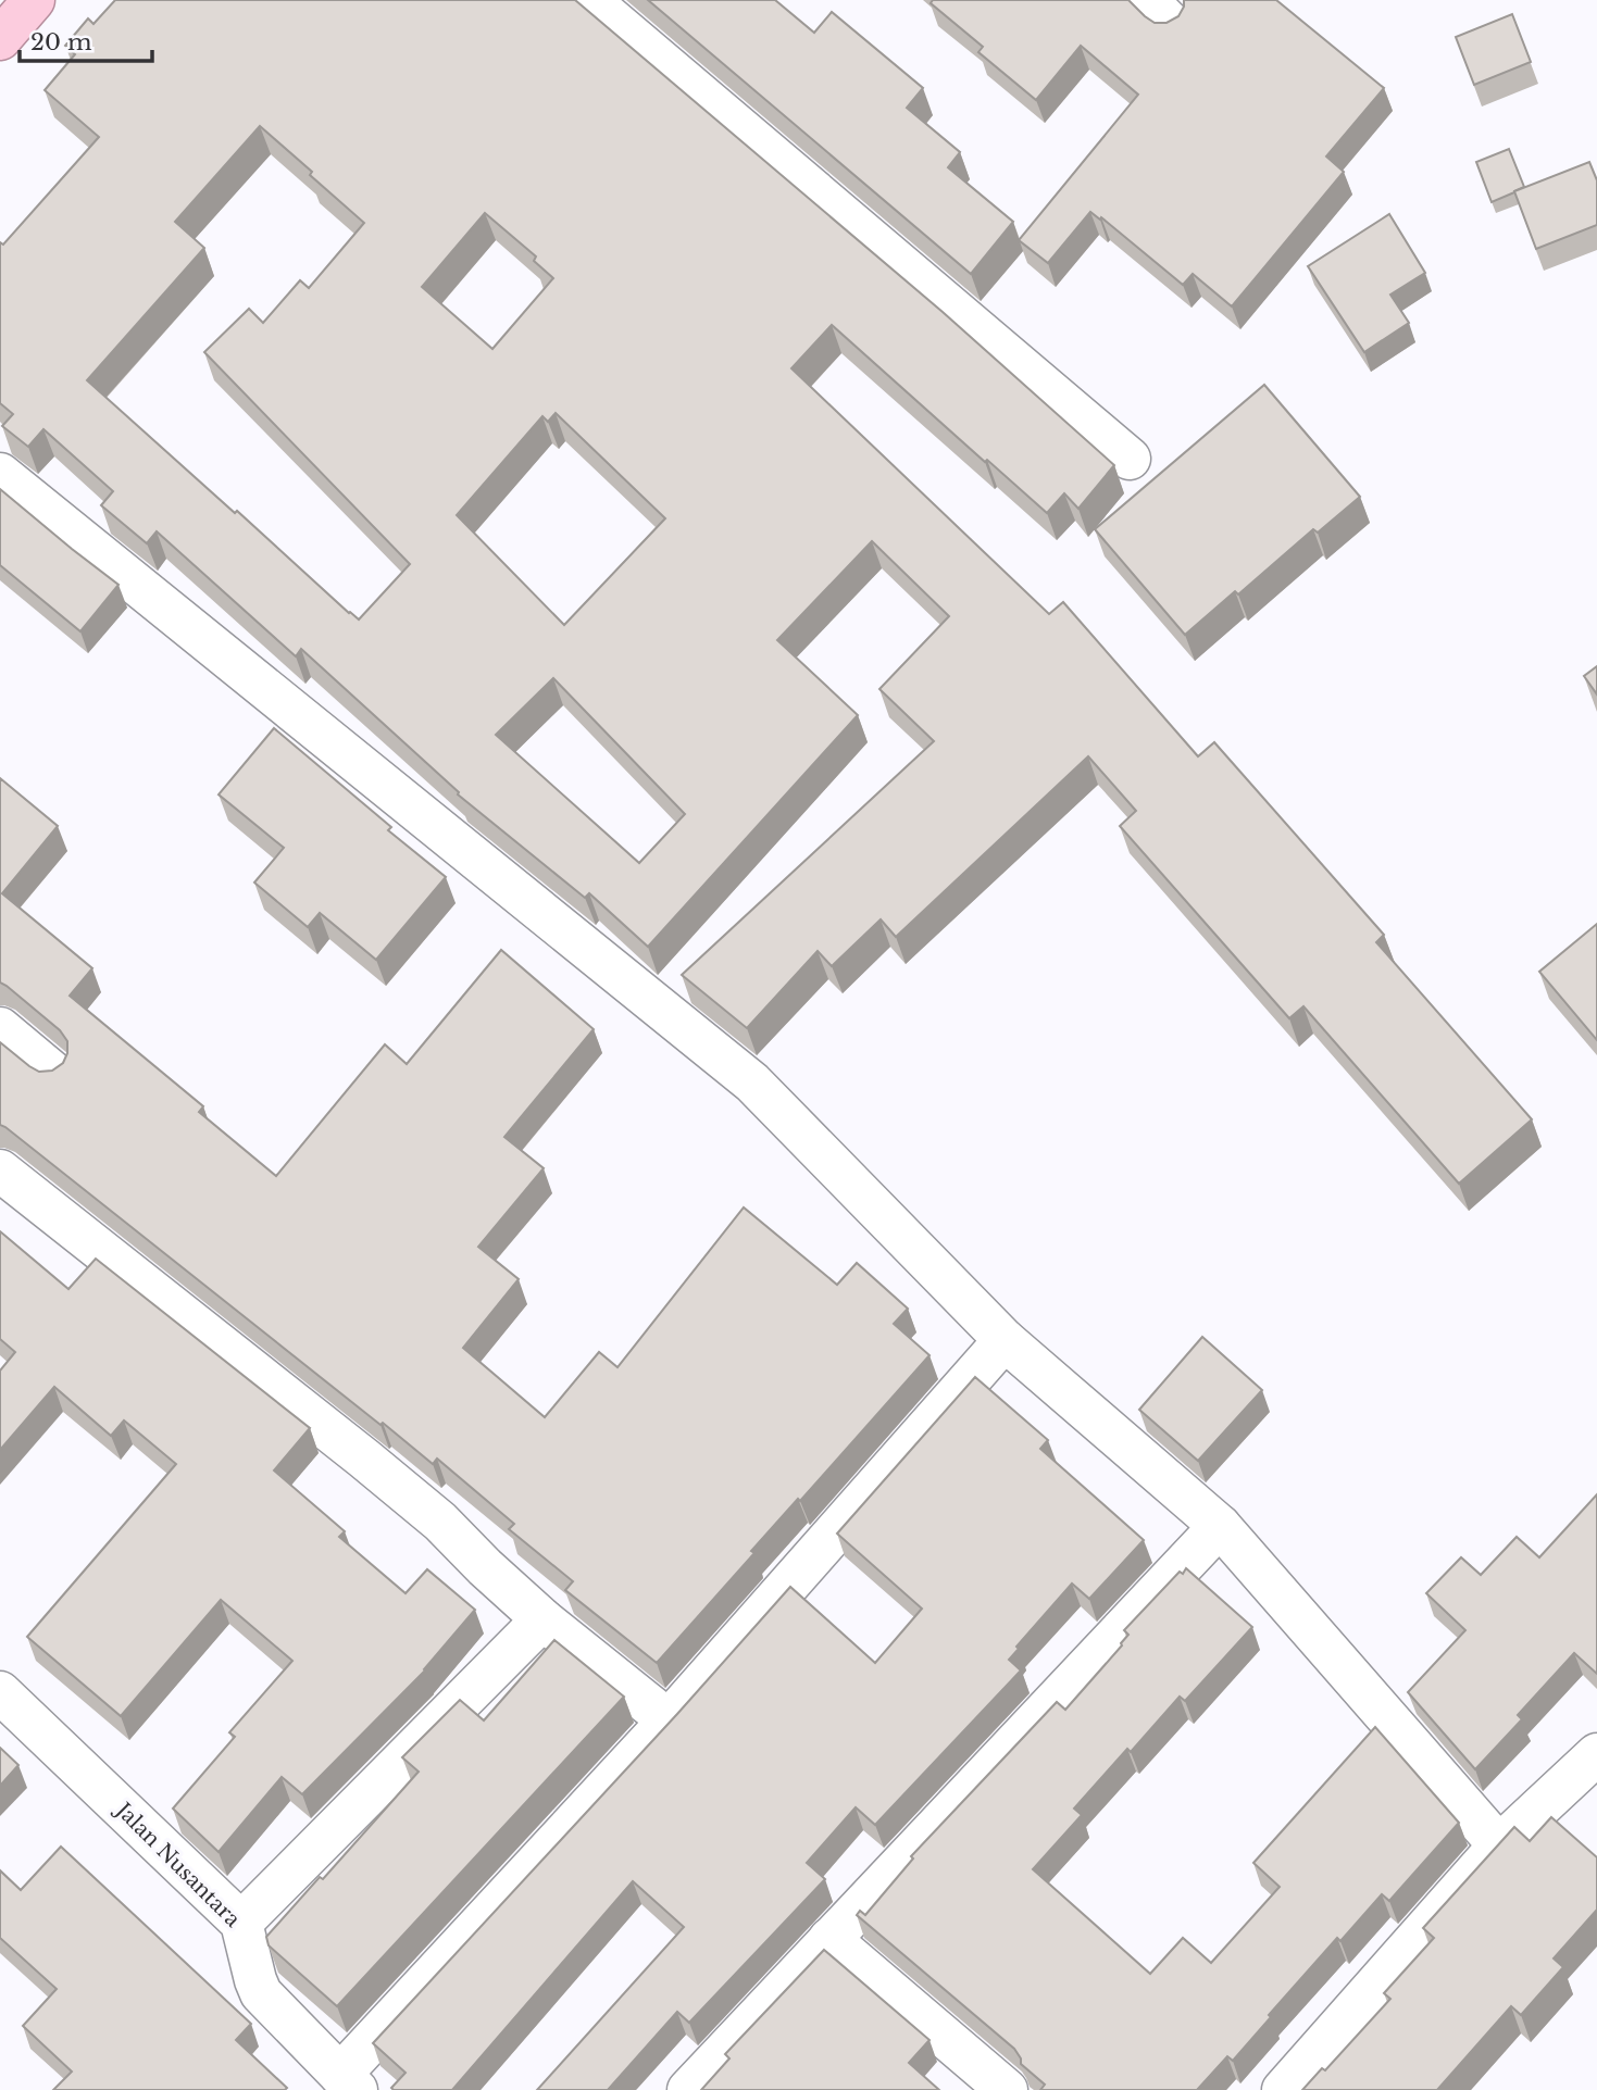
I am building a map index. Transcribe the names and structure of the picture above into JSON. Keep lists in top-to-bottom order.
{
  "streets": {
    "street": ["Jalan Nusantara"]
  },
  "scale_bar": "20 m"
}
